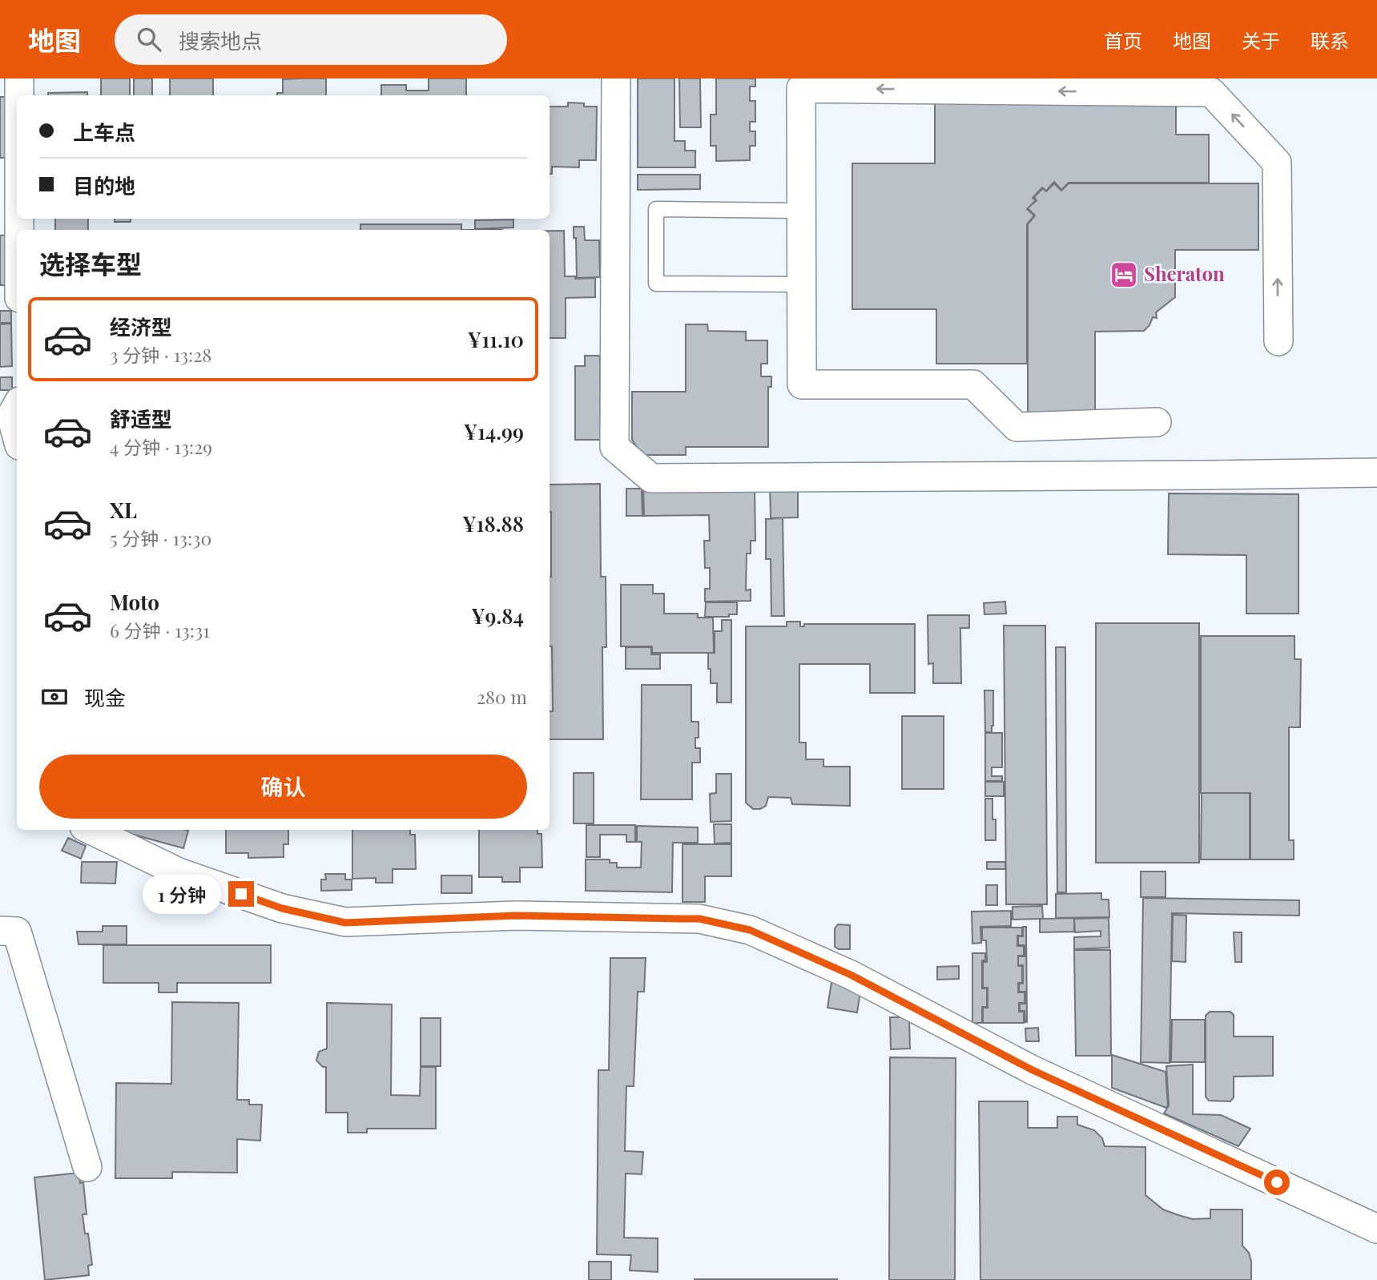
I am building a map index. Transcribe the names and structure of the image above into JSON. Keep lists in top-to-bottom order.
{
  "places": {
    "hotel": ["Sheraton"]
  },
  "page": {
    "header": "地图",
    "search": "搜索地点",
    "nav": [
      "首页",
      "地图",
      "关于",
      "联系"
    ],
    "banner": ["上车点", "目的地"],
    "heading": "选择车型",
    "list": [
      {
        "name": "经济型",
        "note": "3 分钟 · 13:28",
        "value": "¥11.10"
      },
      {
        "name": "舒适型",
        "note": "4 分钟 · 13:29",
        "value": "¥14.99"
      },
      {
        "name": "XL",
        "note": "5 分钟 · 13:30",
        "value": "¥18.88"
      },
      {
        "name": "Moto",
        "note": "6 分钟 · 13:31",
        "value": "¥9.84"
      }
    ],
    "pay": ["现金", "280 m"],
    "buttons": "确认",
    "bubble": "1 分钟"
  }
}
